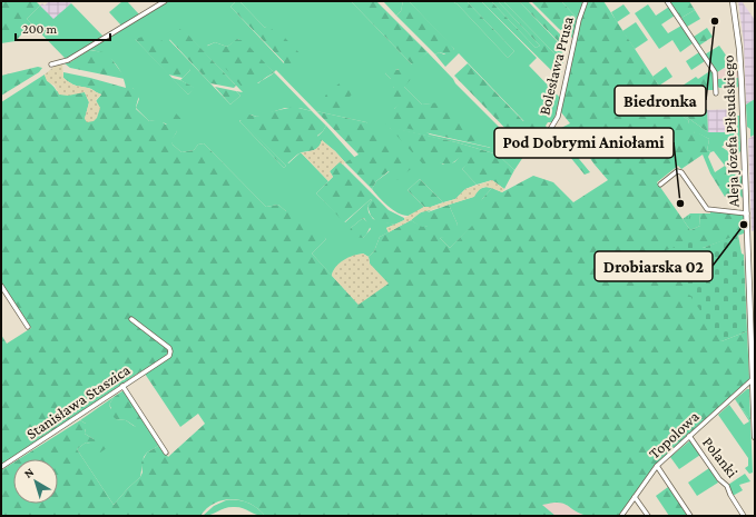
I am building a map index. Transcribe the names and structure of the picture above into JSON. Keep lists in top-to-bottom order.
{
  "streets": {
    "main road": ["Aleja Józefa Piłsudskiego"],
    "street": [
      "Bolesława Prusa",
      "Stanisława Staszica",
      "Topolowa",
      "Polanki"
    ]
  },
  "crossings": [
    ["Aleja Józefa Piłsudskiego", "Topolowa"],
    ["Topolowa", "Polanki"]
  ],
  "places": ["Biedronka", "Pod Dobrymi Aniołami", "Drobiarska 02"],
  "scale_bar": "200 m",
  "north": "top left"
}
